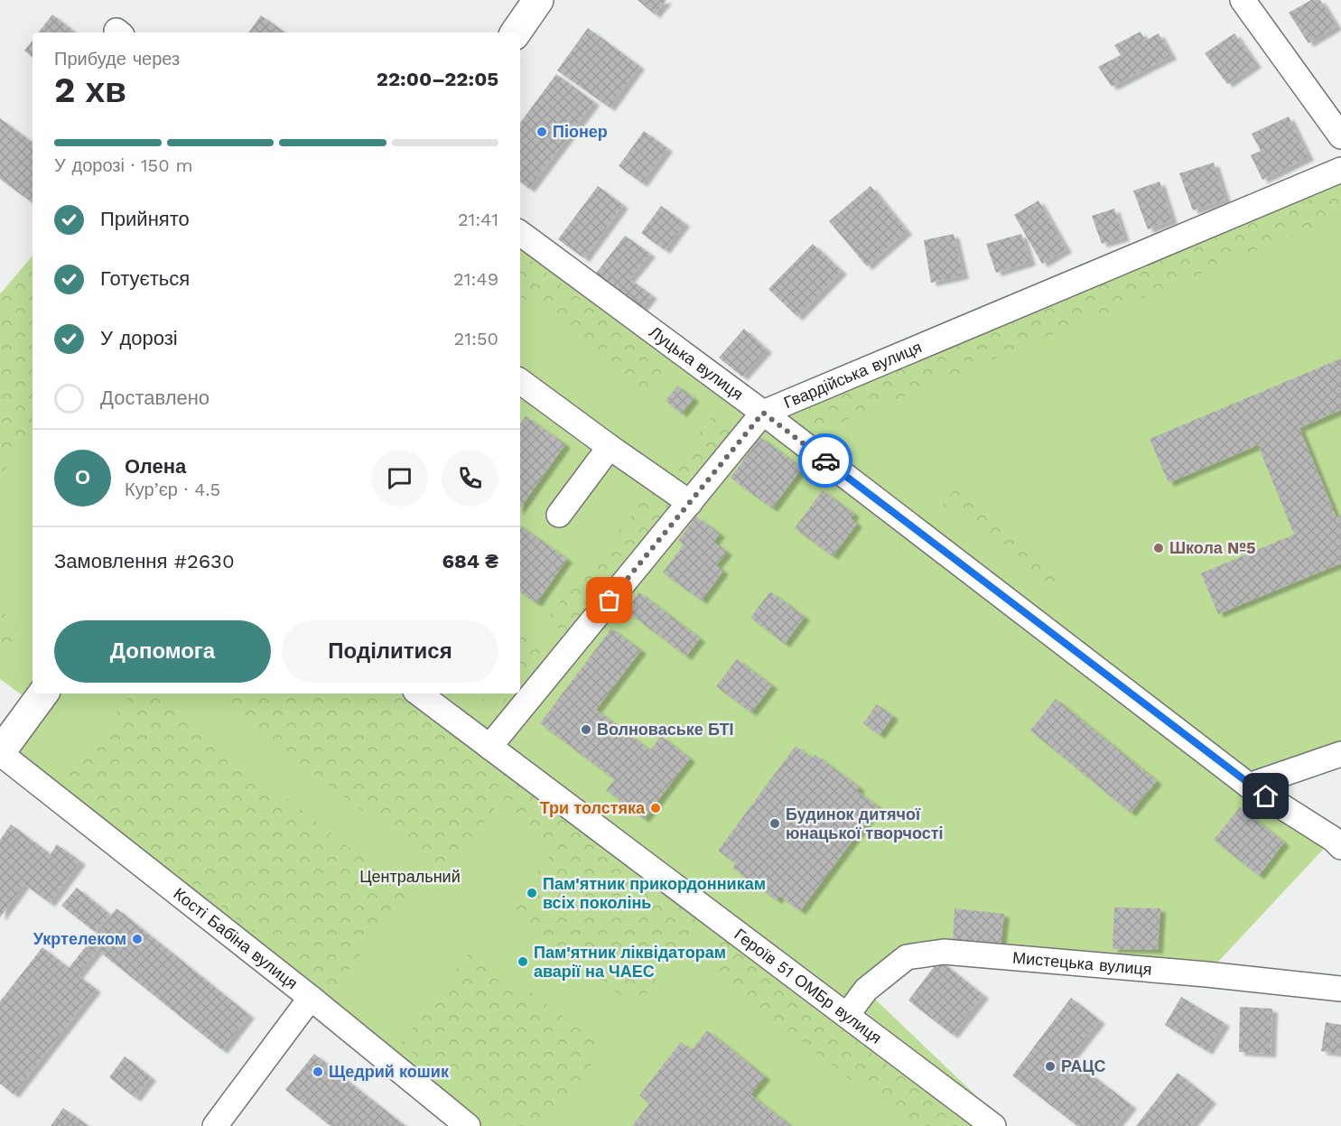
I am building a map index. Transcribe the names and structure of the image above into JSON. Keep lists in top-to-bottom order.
{
  "streets": {
    "street": [
      "Луцька вулиця",
      "Гвардійська вулиця",
      "Кості Бабіна вулиця",
      "Мистецька вулиця",
      "Героїв 51 ОМБр вулиця"
    ]
  },
  "crossings": [
    ["Луцька вулиця", "Гвардійська вулиця"],
    ["Гвардійська вулиця", "Героїв 51 ОМБр вулиця"],
    ["Мистецька вулиця", "Героїв 51 ОМБр вулиця"]
  ],
  "parks": ["Центральний"],
  "places": [
    "Піонер",
    "Школа №5",
    "Волноваське БТІ",
    "Три толстяка",
    "Будинок дитячої юнацької творчості",
    "Пам'ятник прикордонникам всіх поколінь",
    "Укртелеком",
    "Пам'ятник ліквідаторам аварії на ЧАЕС",
    "РАЦС",
    "Щедрий кошик"
  ],
  "page": {
    "heading": ["2 хв", "Прибуде через", "22:00–22:05"],
    "panel": [
      "Олена",
      "Кур’єр · 4.5",
      "Замовлення #2630",
      "684 ₴"
    ],
    "bar": "У дорозі · 150 m",
    "list": [
      ["Прийнято", "21:41"],
      ["Готується", "21:49"],
      ["У дорозі", "21:50"],
      "Доставлено"
    ],
    "round": "О",
    "buttons": ["Допомога", "Поділитися"]
  }
}
